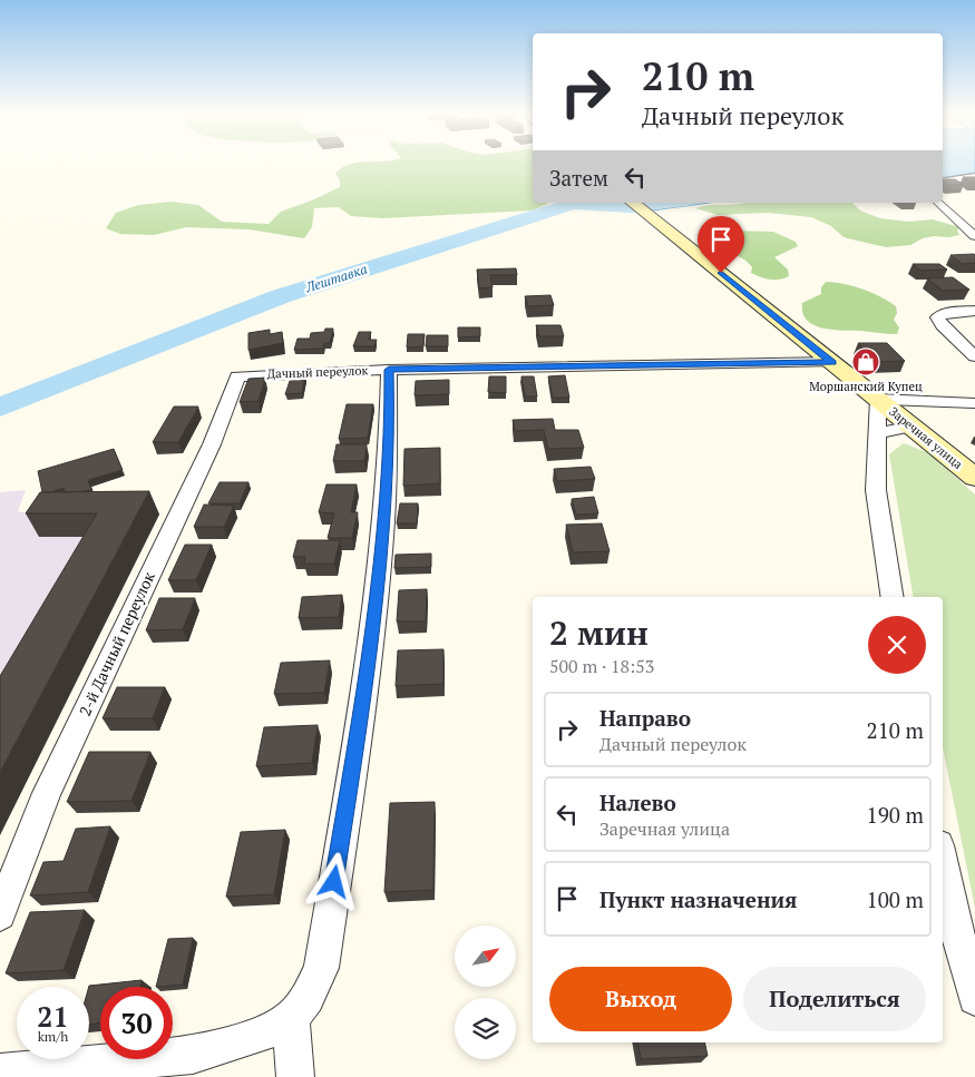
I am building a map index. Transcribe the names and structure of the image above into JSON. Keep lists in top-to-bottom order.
{
  "streets": {
    "main road": ["Заречная улица"],
    "street": ["Дачный переулок", "2-й Дачный переулок"]
  },
  "crossings": [
    ["Дачный переулок", "Заречная улица"],
    ["Дачный переулок", "2-й Дачный переулок"]
  ],
  "water": ["Лештавка"],
  "places": {
    "shop": ["Моршанский Купец"]
  },
  "north": "top right",
  "page": {
    "turn": ["210 m", "Дачный переулок"],
    "then": "Затем",
    "heading": ["2 мин", "500 m · 18:53"],
    "list": [
      {
        "name": "Направо",
        "note": "Дачный переулок",
        "value": "210 m"
      },
      {
        "name": "Налево",
        "note": "Заречная улица",
        "value": "190 m"
      },
      {
        "name": "Пункт назначения",
        "value": "100 m"
      }
    ],
    "buttons": ["Выход", "Поделиться"],
    "speed": "21 km/h",
    "limit": "30"
  }
}
